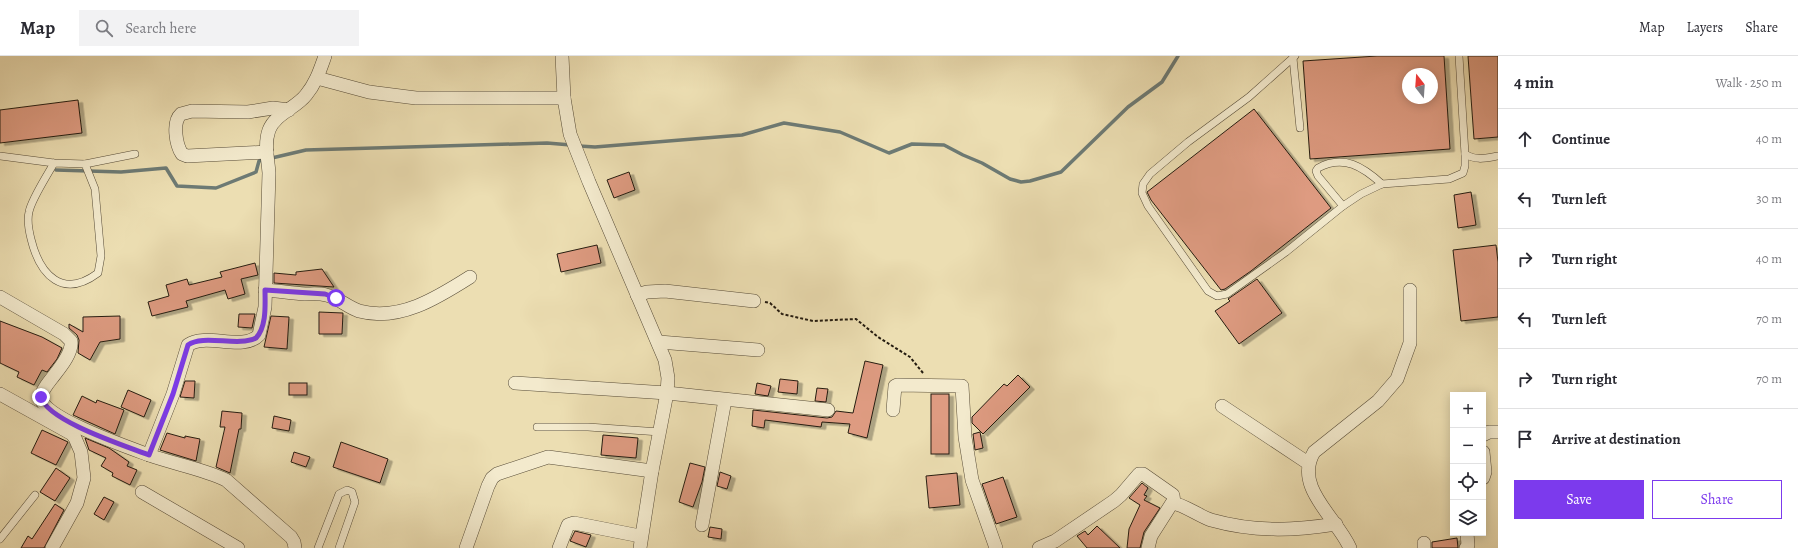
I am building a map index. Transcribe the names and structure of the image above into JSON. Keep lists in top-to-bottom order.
{
  "north": "top",
  "page": {
    "header": "Map",
    "search": "Search here",
    "nav": ["Map", "Layers", "Share"],
    "heading": ["4 min", "Walk · 250 m"],
    "list": [
      ["Continue", "40 m"],
      ["Turn left", "30 m"],
      ["Turn right", "40 m"],
      ["Turn left", "70 m"],
      ["Turn right", "70 m"],
      "Arrive at destination"
    ],
    "map_buttons": ["+", "−"],
    "buttons": ["Save", "Share"]
  }
}
